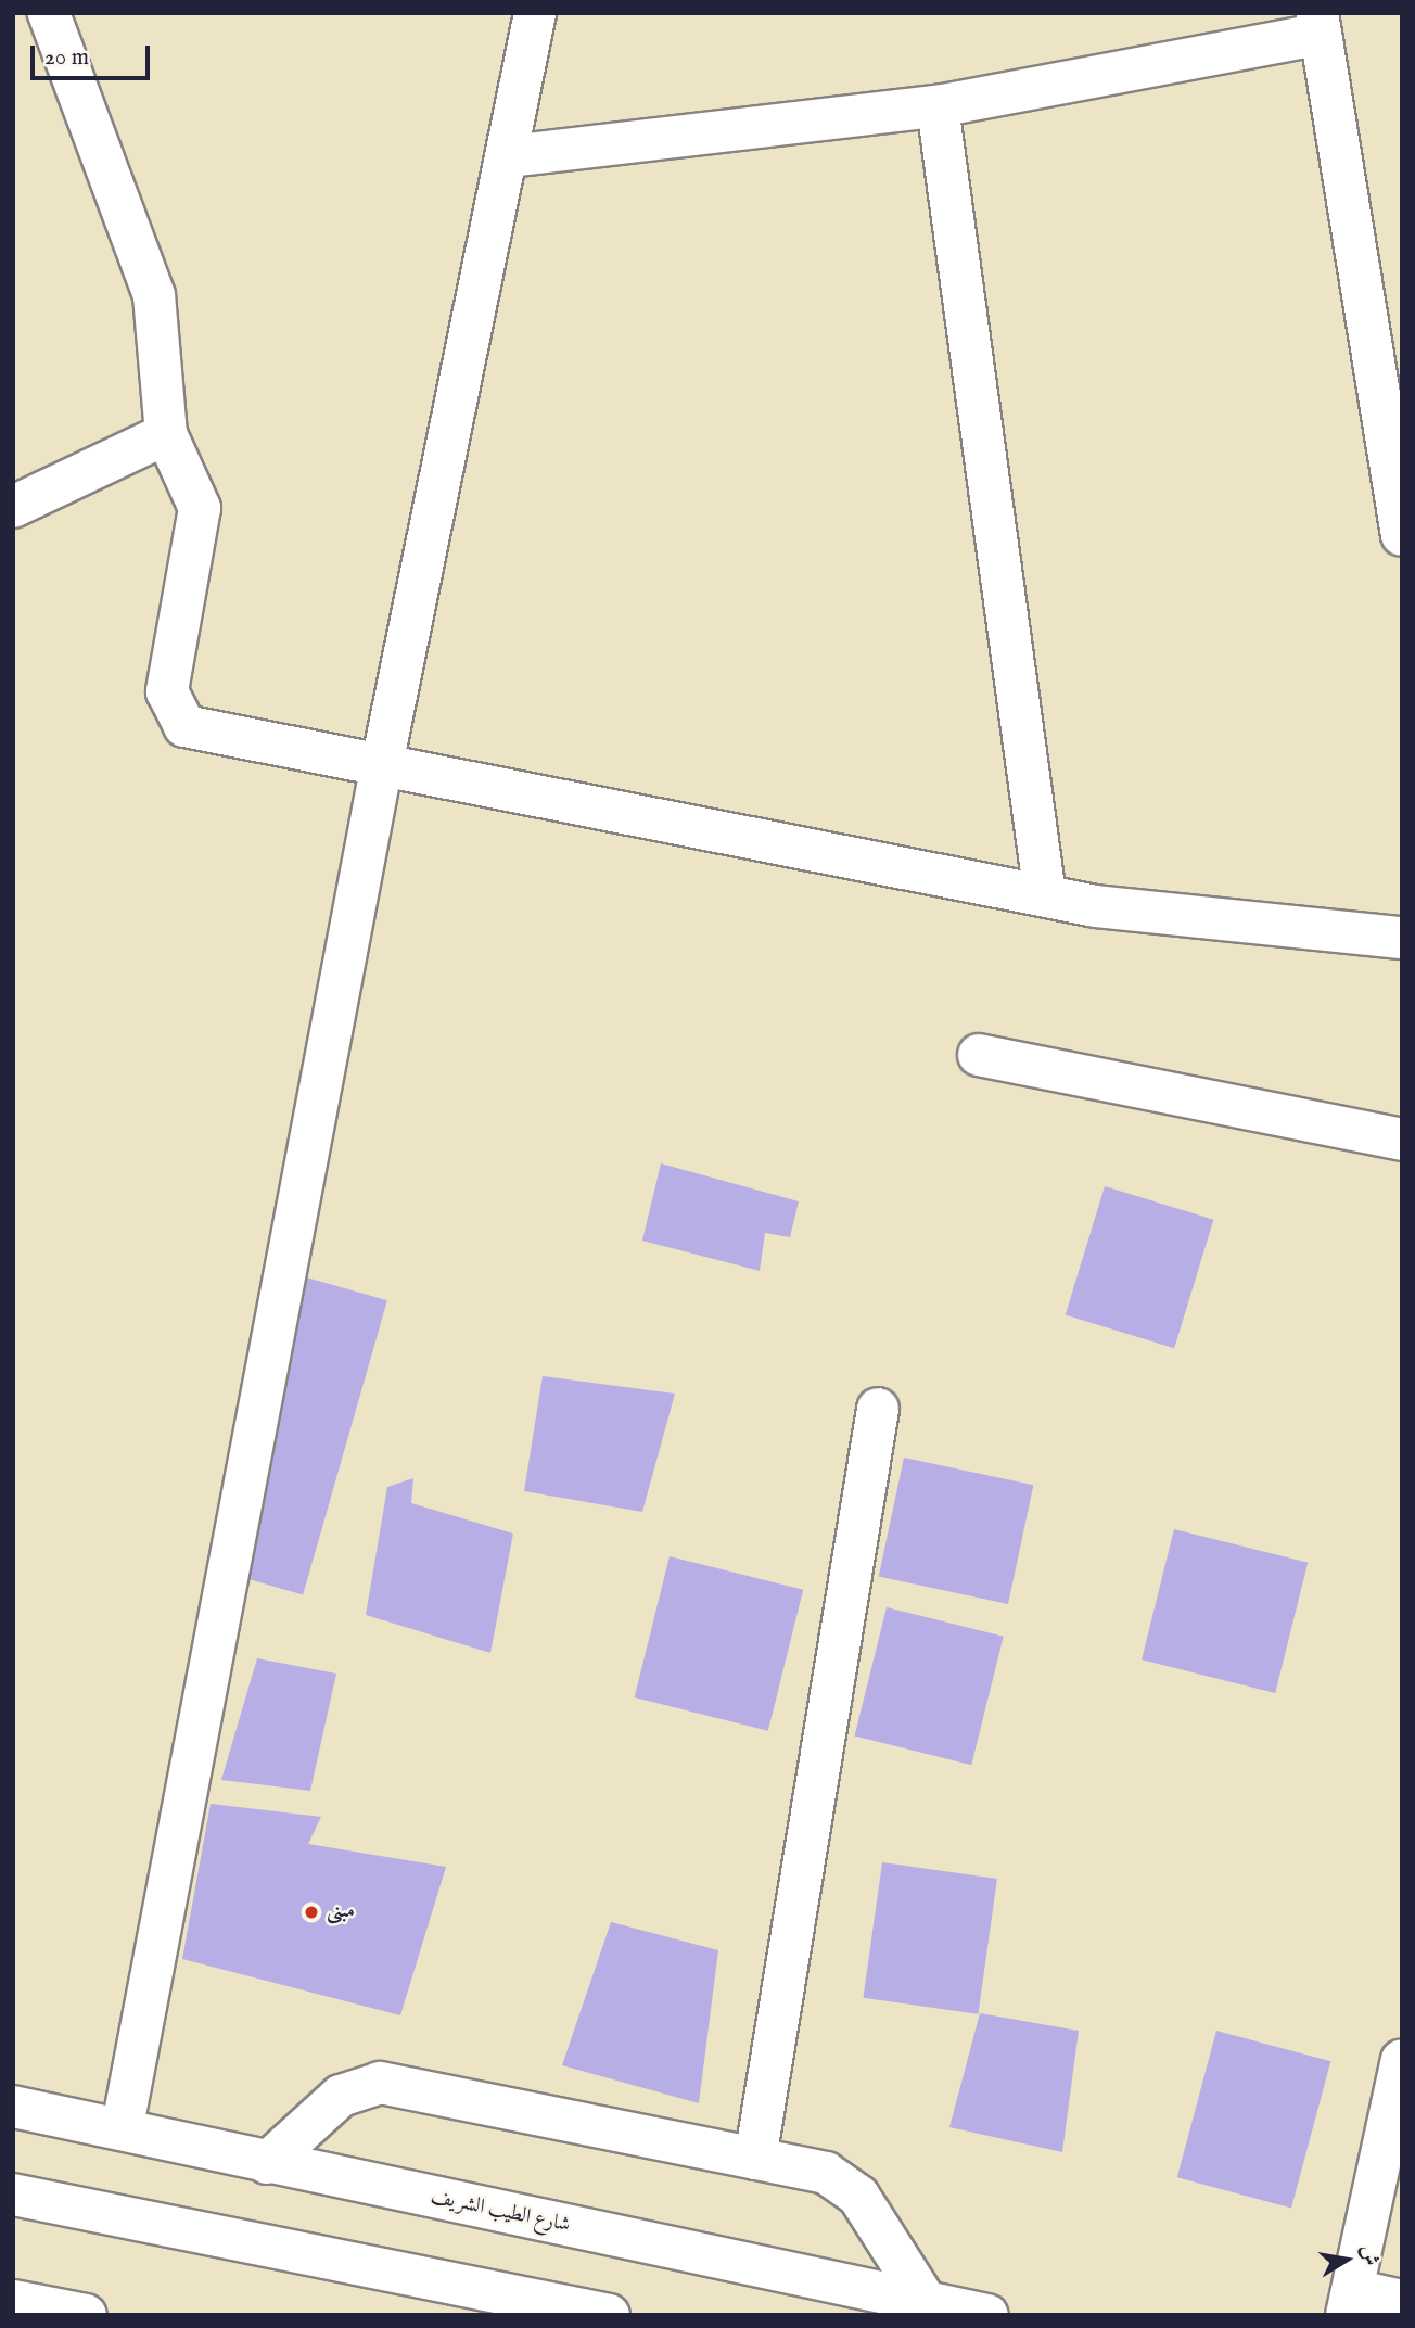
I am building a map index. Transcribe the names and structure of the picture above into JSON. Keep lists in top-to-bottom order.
{
  "streets": {
    "street": ["شارع الطيب الشريف"]
  },
  "places": ["مبنى"],
  "scale_bar": "20 m",
  "north": "right"
}
